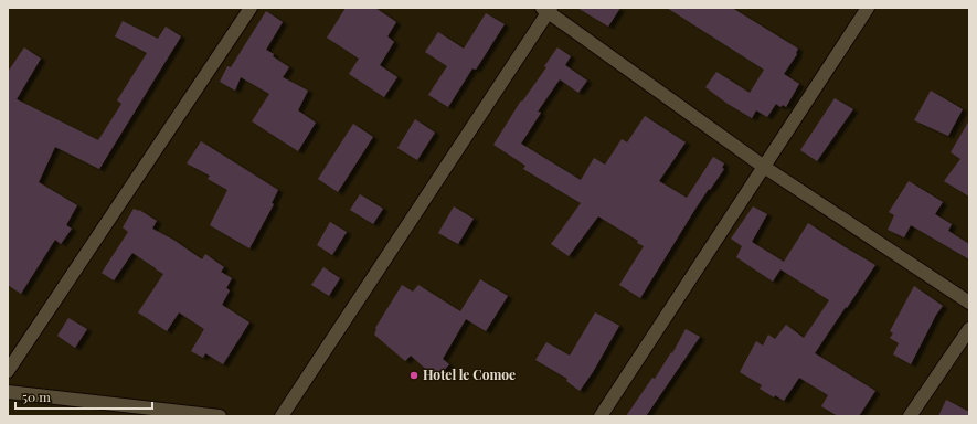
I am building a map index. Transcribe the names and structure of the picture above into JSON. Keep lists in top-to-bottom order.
{
  "places": ["Hotel le Comoe"],
  "scale_bar": "50 m"
}
